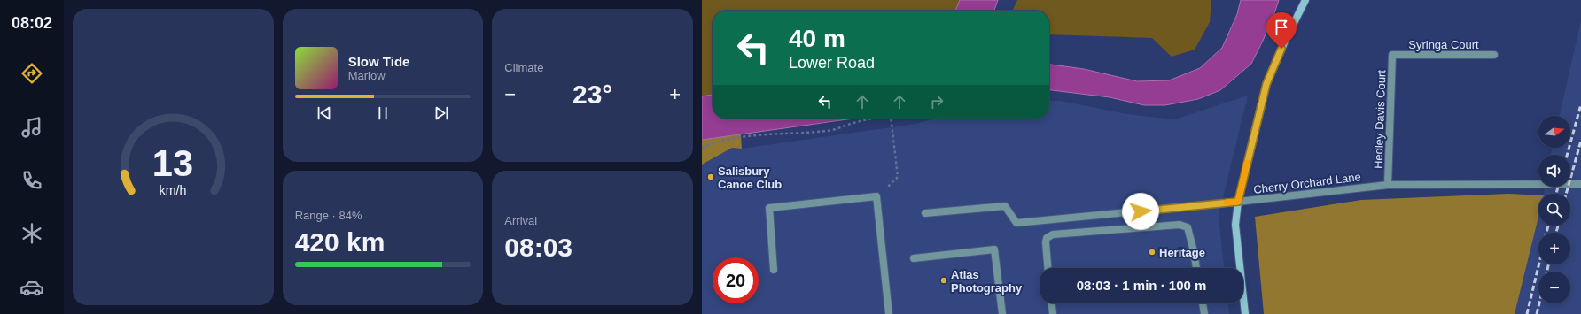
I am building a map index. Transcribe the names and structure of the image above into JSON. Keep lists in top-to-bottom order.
{
  "streets": {
    "street": ["Syringa Court", "Hedley Davis Court", "Cherry Orchard Lane"]
  },
  "crossings": [
    ["Syringa Court", "Hedley Davis Court"],
    ["Hedley Davis Court", "Cherry Orchard Lane"]
  ],
  "places": ["Salisbury Canoe Club", "Heritage", "Atlas Photography"],
  "north": "right",
  "page": {
    "tabs": "08:02",
    "tile": [
      "Climate",
      ["Range · 84%", "420 km"],
      ["Arrival", "08:03"]
    ],
    "turn": ["40 m", "Lower Road"],
    "song": ["Slow Tide", "Marlow"],
    "heat": ["−", "23°", "+"],
    "map_buttons": ["+", "−"],
    "limit": "20",
    "trip": "08:03 · 1 min · 100 m",
    "gauge": ["13", "km/h"]
  }
}
